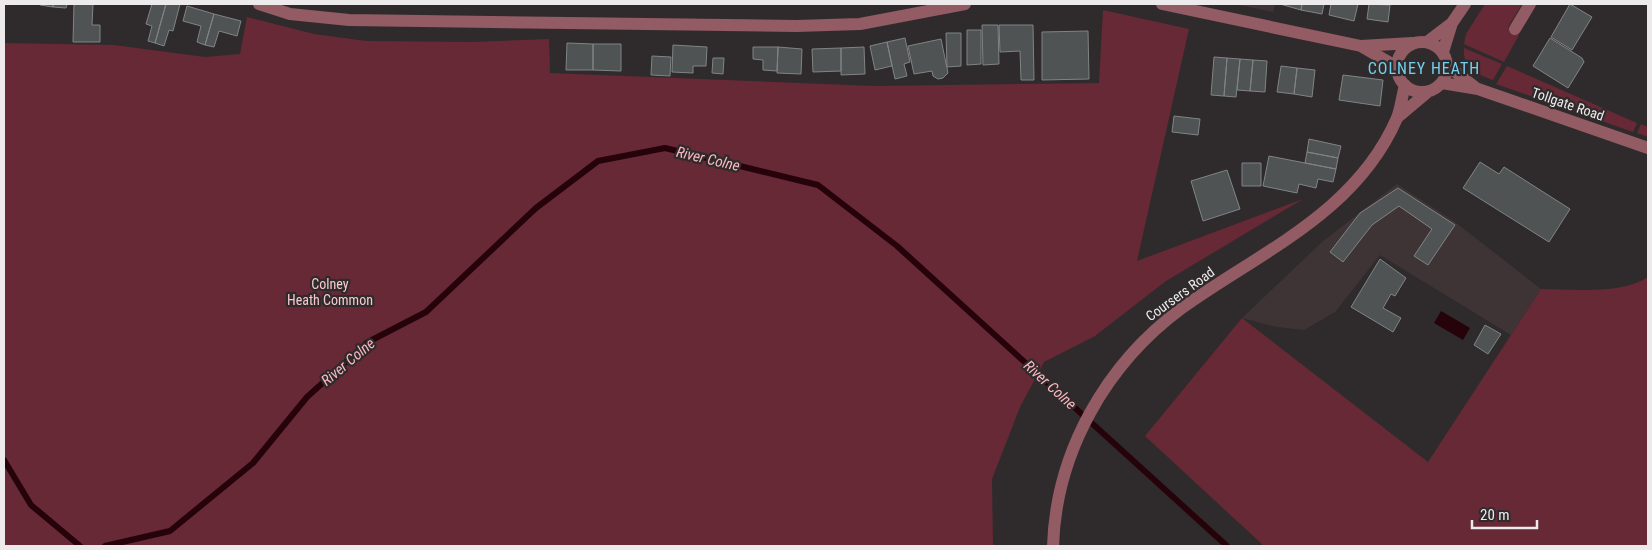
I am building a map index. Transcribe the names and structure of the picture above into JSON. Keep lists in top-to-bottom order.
{
  "streets": {
    "street": ["Tollgate Road", "Coursers Road"]
  },
  "crossings": [
    ["Tollgate Road", "Coursers Road"]
  ],
  "districts": ["COLNEY HEATH"],
  "water": ["River Colne"],
  "parks": ["Colney Heath Common"],
  "scale_bar": "20 m"
}
